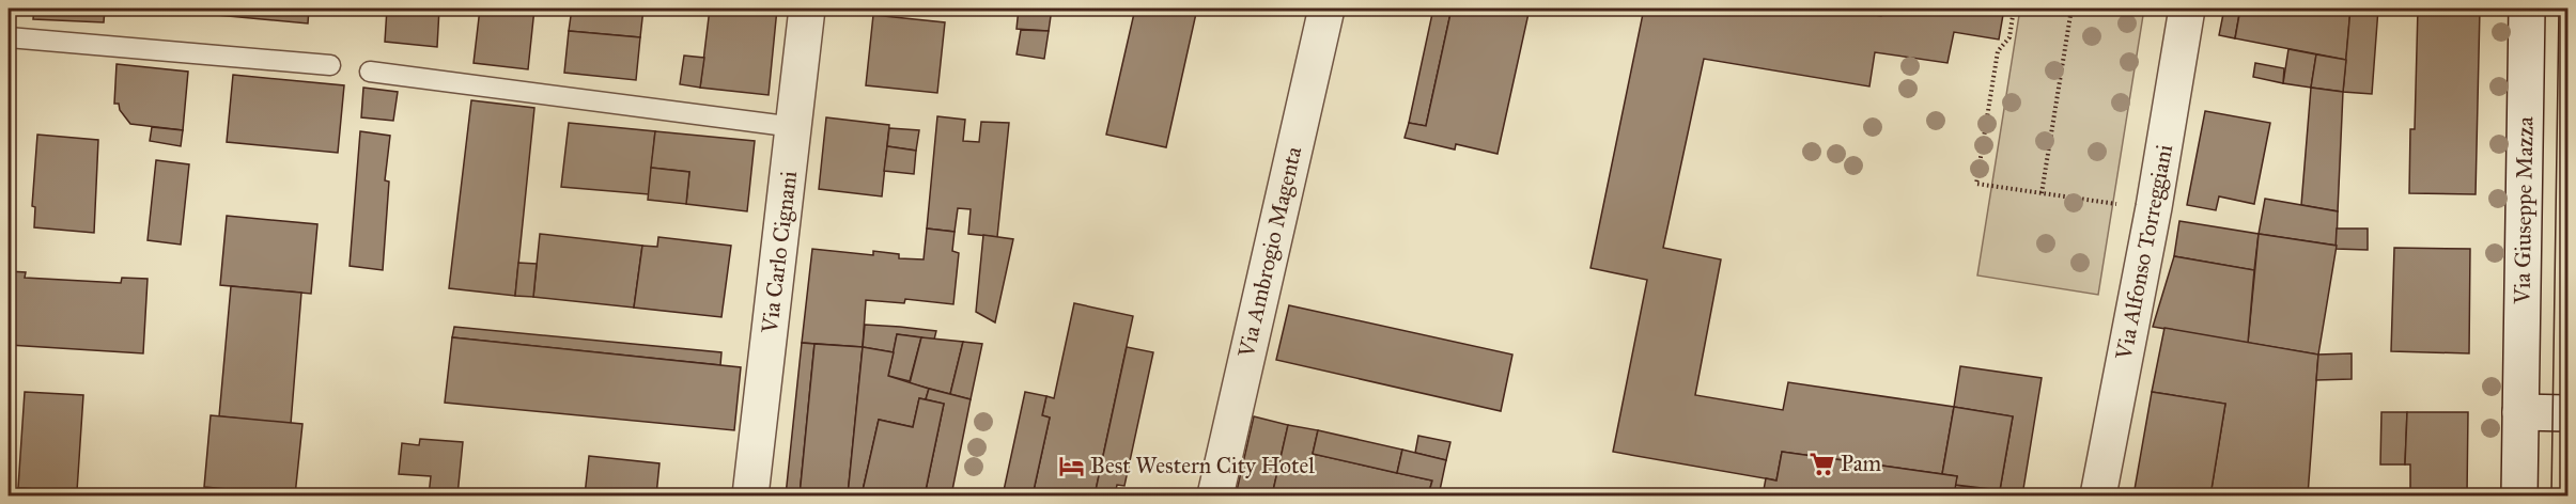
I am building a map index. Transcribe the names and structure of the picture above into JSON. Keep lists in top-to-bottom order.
{
  "streets": {
    "street": [
      "Via Giuseppe Mazza",
      "Via Carlo Cignani",
      "Via Ambrogio Magenta",
      "Via Alfonso Torreggiani"
    ]
  },
  "places": {
    "supermarket": ["Pam"],
    "hotel": ["Best Western City Hotel"]
  }
}
